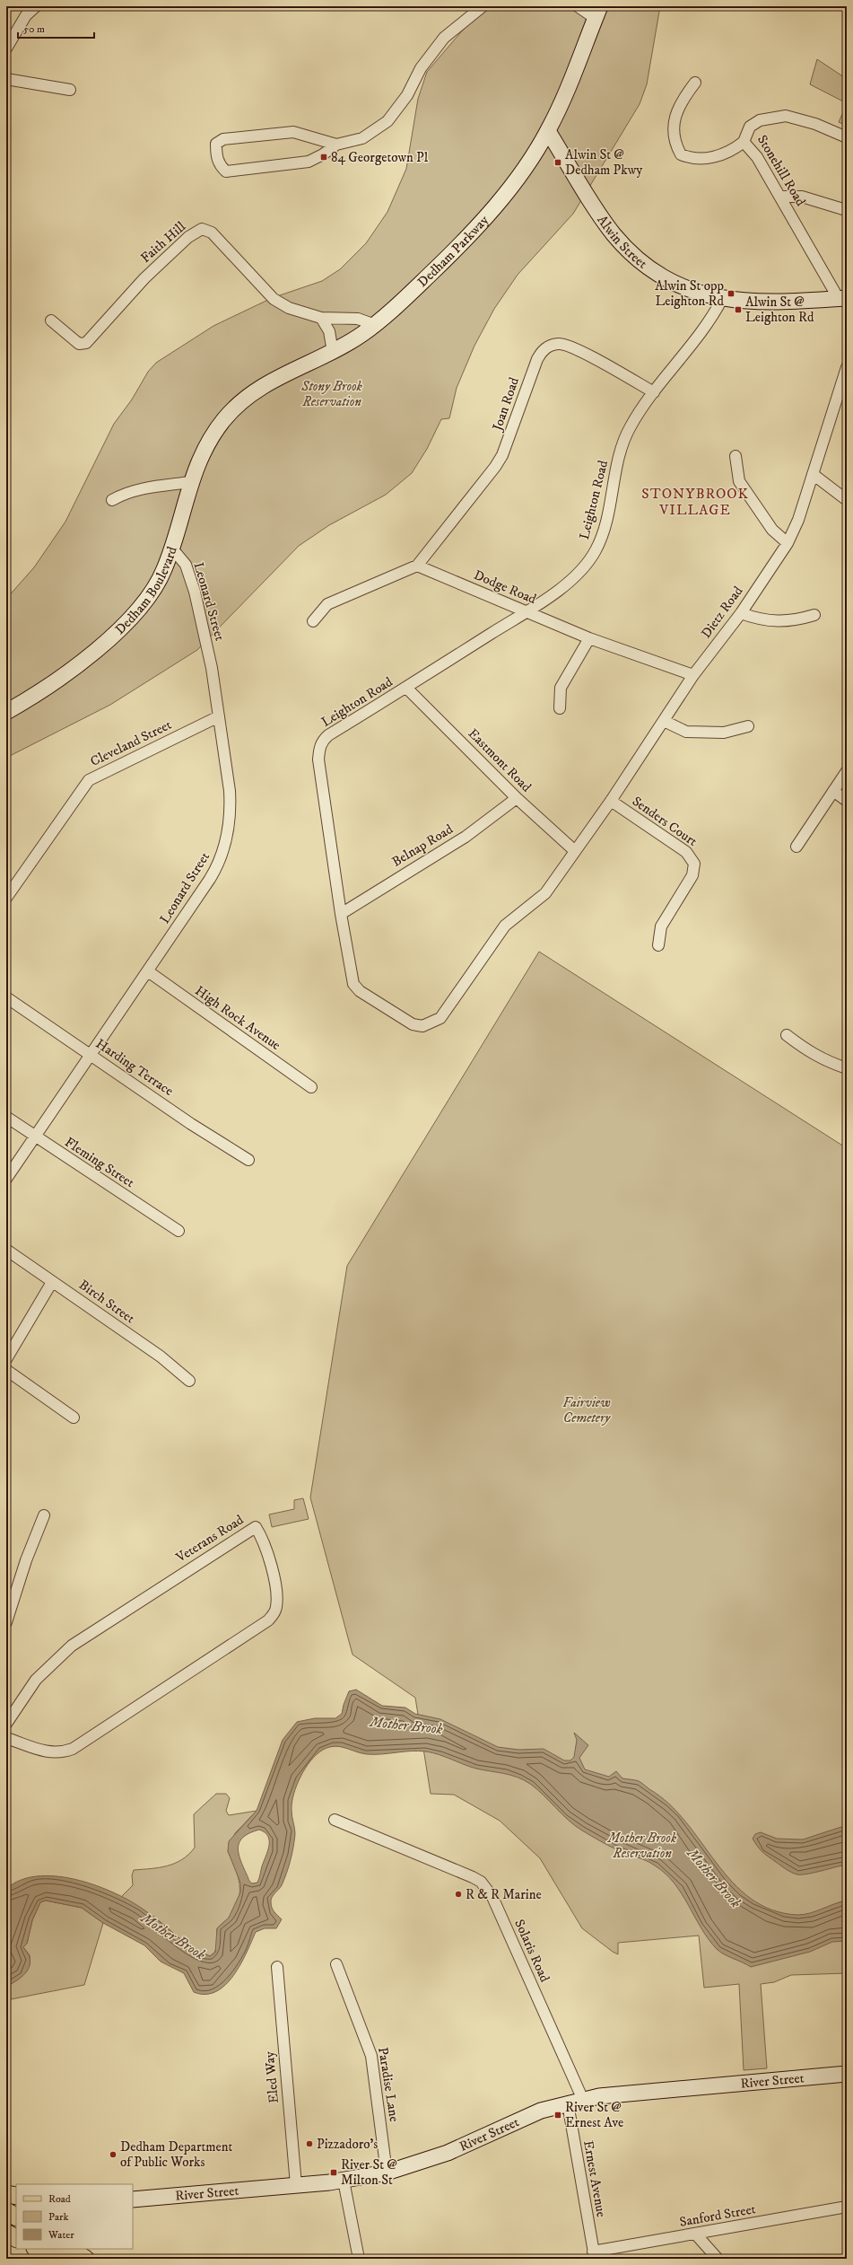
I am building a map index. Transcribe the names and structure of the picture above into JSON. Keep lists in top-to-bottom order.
{
  "streets": {
    "street": [
      "Stonehill Road",
      "Alwin Street",
      "Faith Hill",
      "Dedham Parkway",
      "Joan Road",
      "Leighton Road",
      "Dodge Road",
      "Dedham Boulevard",
      "Leonard Street",
      "Dietz Road",
      "Cleveland Street",
      "Eastmont Road",
      "Senders Court",
      "Belnap Road",
      "High Rock Avenue",
      "Harding Terrace",
      "Fleming Street",
      "Birch Street",
      "Veterans Road",
      "Solaris Road",
      "Eled Way",
      "River Street",
      "Paradise Lane",
      "Ernest Avenue",
      "Sanford Street"
    ]
  },
  "crossings": [
    ["Stonehill Road", "Alwin Street"],
    ["Alwin Street", "Dedham Parkway"],
    ["Alwin Street", "Leighton Road"],
    ["Faith Hill", "Dedham Parkway"],
    ["Dedham Parkway", "Dedham Boulevard"],
    ["Joan Road", "Leighton Road"],
    ["Joan Road", "Dodge Road"],
    ["Leighton Road", "Dodge Road"],
    ["Leighton Road", "Dietz Road"],
    ["Leighton Road", "Eastmont Road"],
    ["Leighton Road", "Belnap Road"],
    ["Dodge Road", "Dietz Road"],
    ["Dedham Boulevard", "Leonard Street"],
    ["Leonard Street", "Cleveland Street"],
    ["Leonard Street", "High Rock Avenue"],
    ["Leonard Street", "Harding Terrace"],
    ["Leonard Street", "Fleming Street"],
    ["Dietz Road", "Eastmont Road"],
    ["Dietz Road", "Senders Court"],
    ["Eastmont Road", "Belnap Road"],
    ["Solaris Road", "River Street"],
    ["Eled Way", "River Street"],
    ["River Street", "Paradise Lane"],
    ["River Street", "Ernest Avenue"],
    ["Ernest Avenue", "Sanford Street"]
  ],
  "districts": ["STONYBROOK VILLAGE"],
  "water": ["Mother Brook"],
  "parks": ["Stony Brook Reservation", "Fairview Cemetery", "Mother Brook Reservation"],
  "places": {
    "transit": [
      "84 Georgetown Pl",
      "Alwin St @ Dedham Pkwy",
      "Alwin St opp Leighton Rd",
      "Alwin St @ Leighton Rd",
      "River St @ Ernest Ave",
      "River St @ Milton St"
    ],
    "other": ["R & R Marine", "Pizzadoro's", "Dedham Department of Public Works"]
  },
  "legend": ["Road", "Park", "Water"],
  "scale_bar": "50 m"
}
